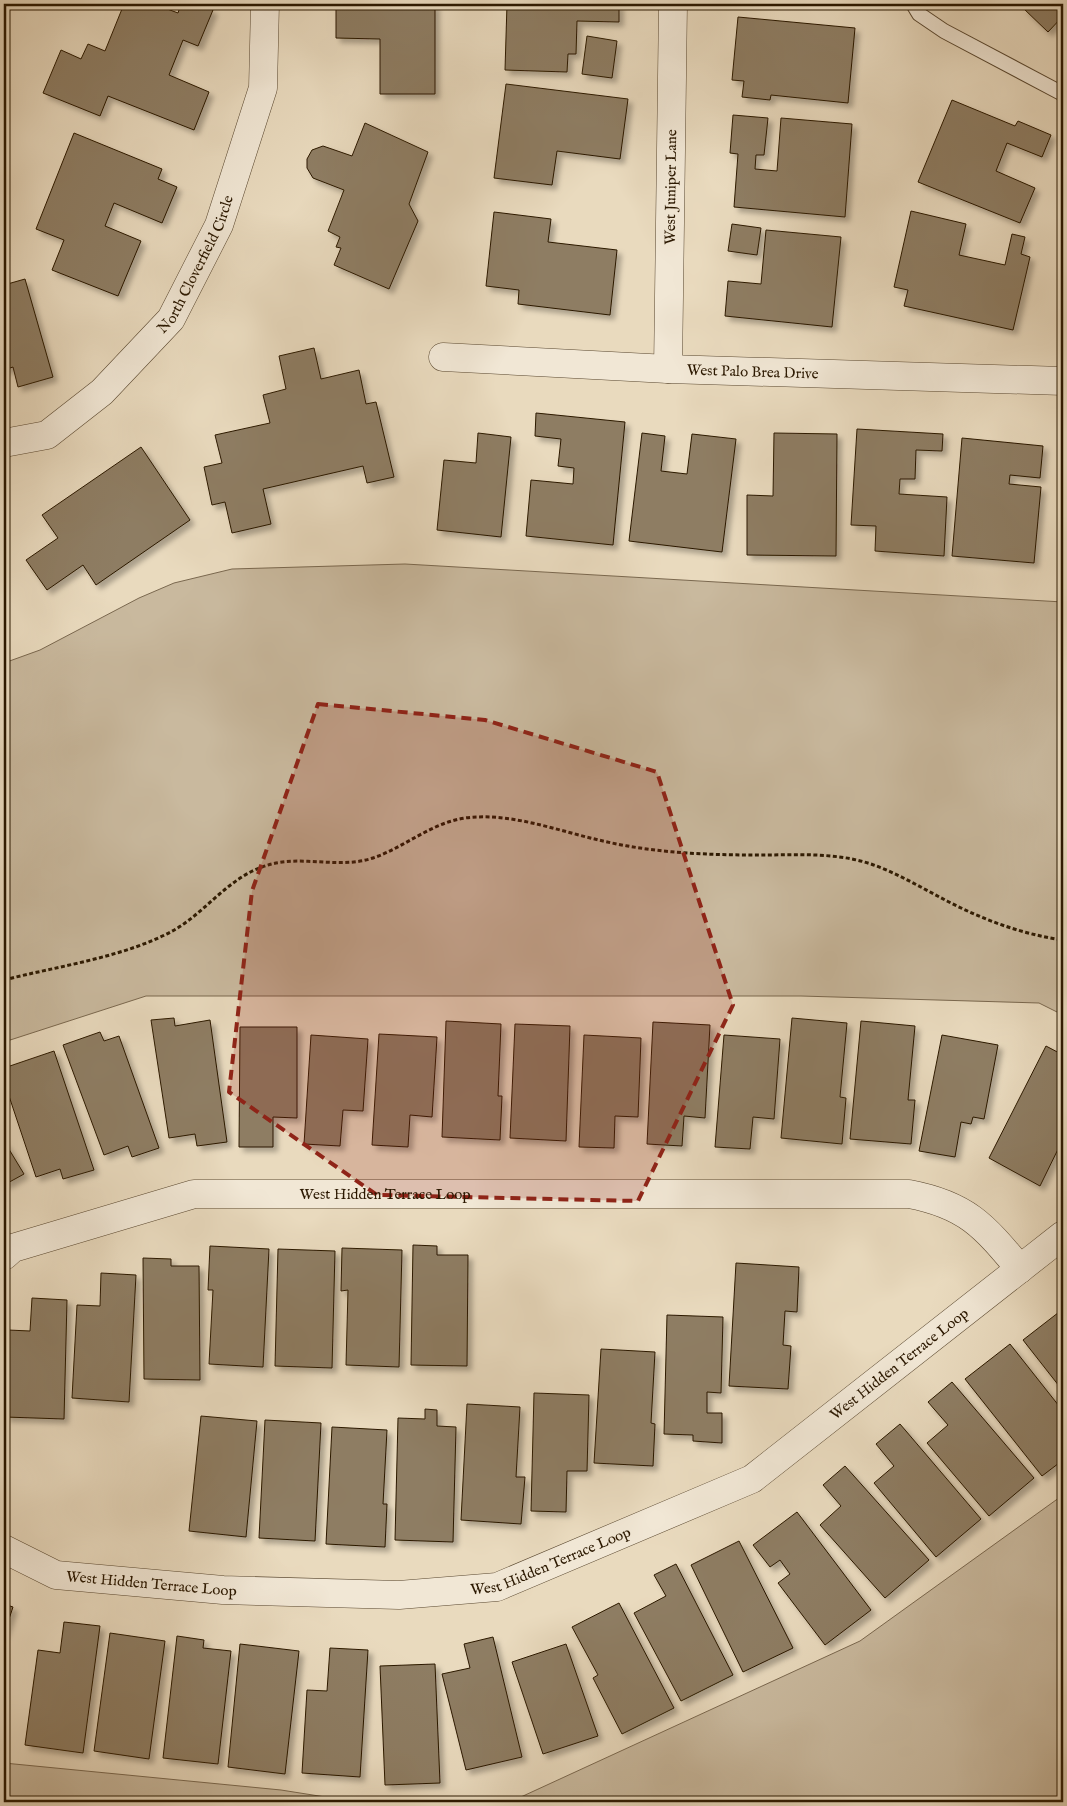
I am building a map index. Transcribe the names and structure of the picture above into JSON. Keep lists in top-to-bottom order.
{
  "streets": {
    "street": [
      "West Juniper Lane",
      "North Cloverfield Circle",
      "West Palo Brea Drive",
      "West Hidden Terrace Loop"
    ]
  },
  "crossings": [
    ["West Juniper Lane", "West Palo Brea Drive"]
  ]
}
